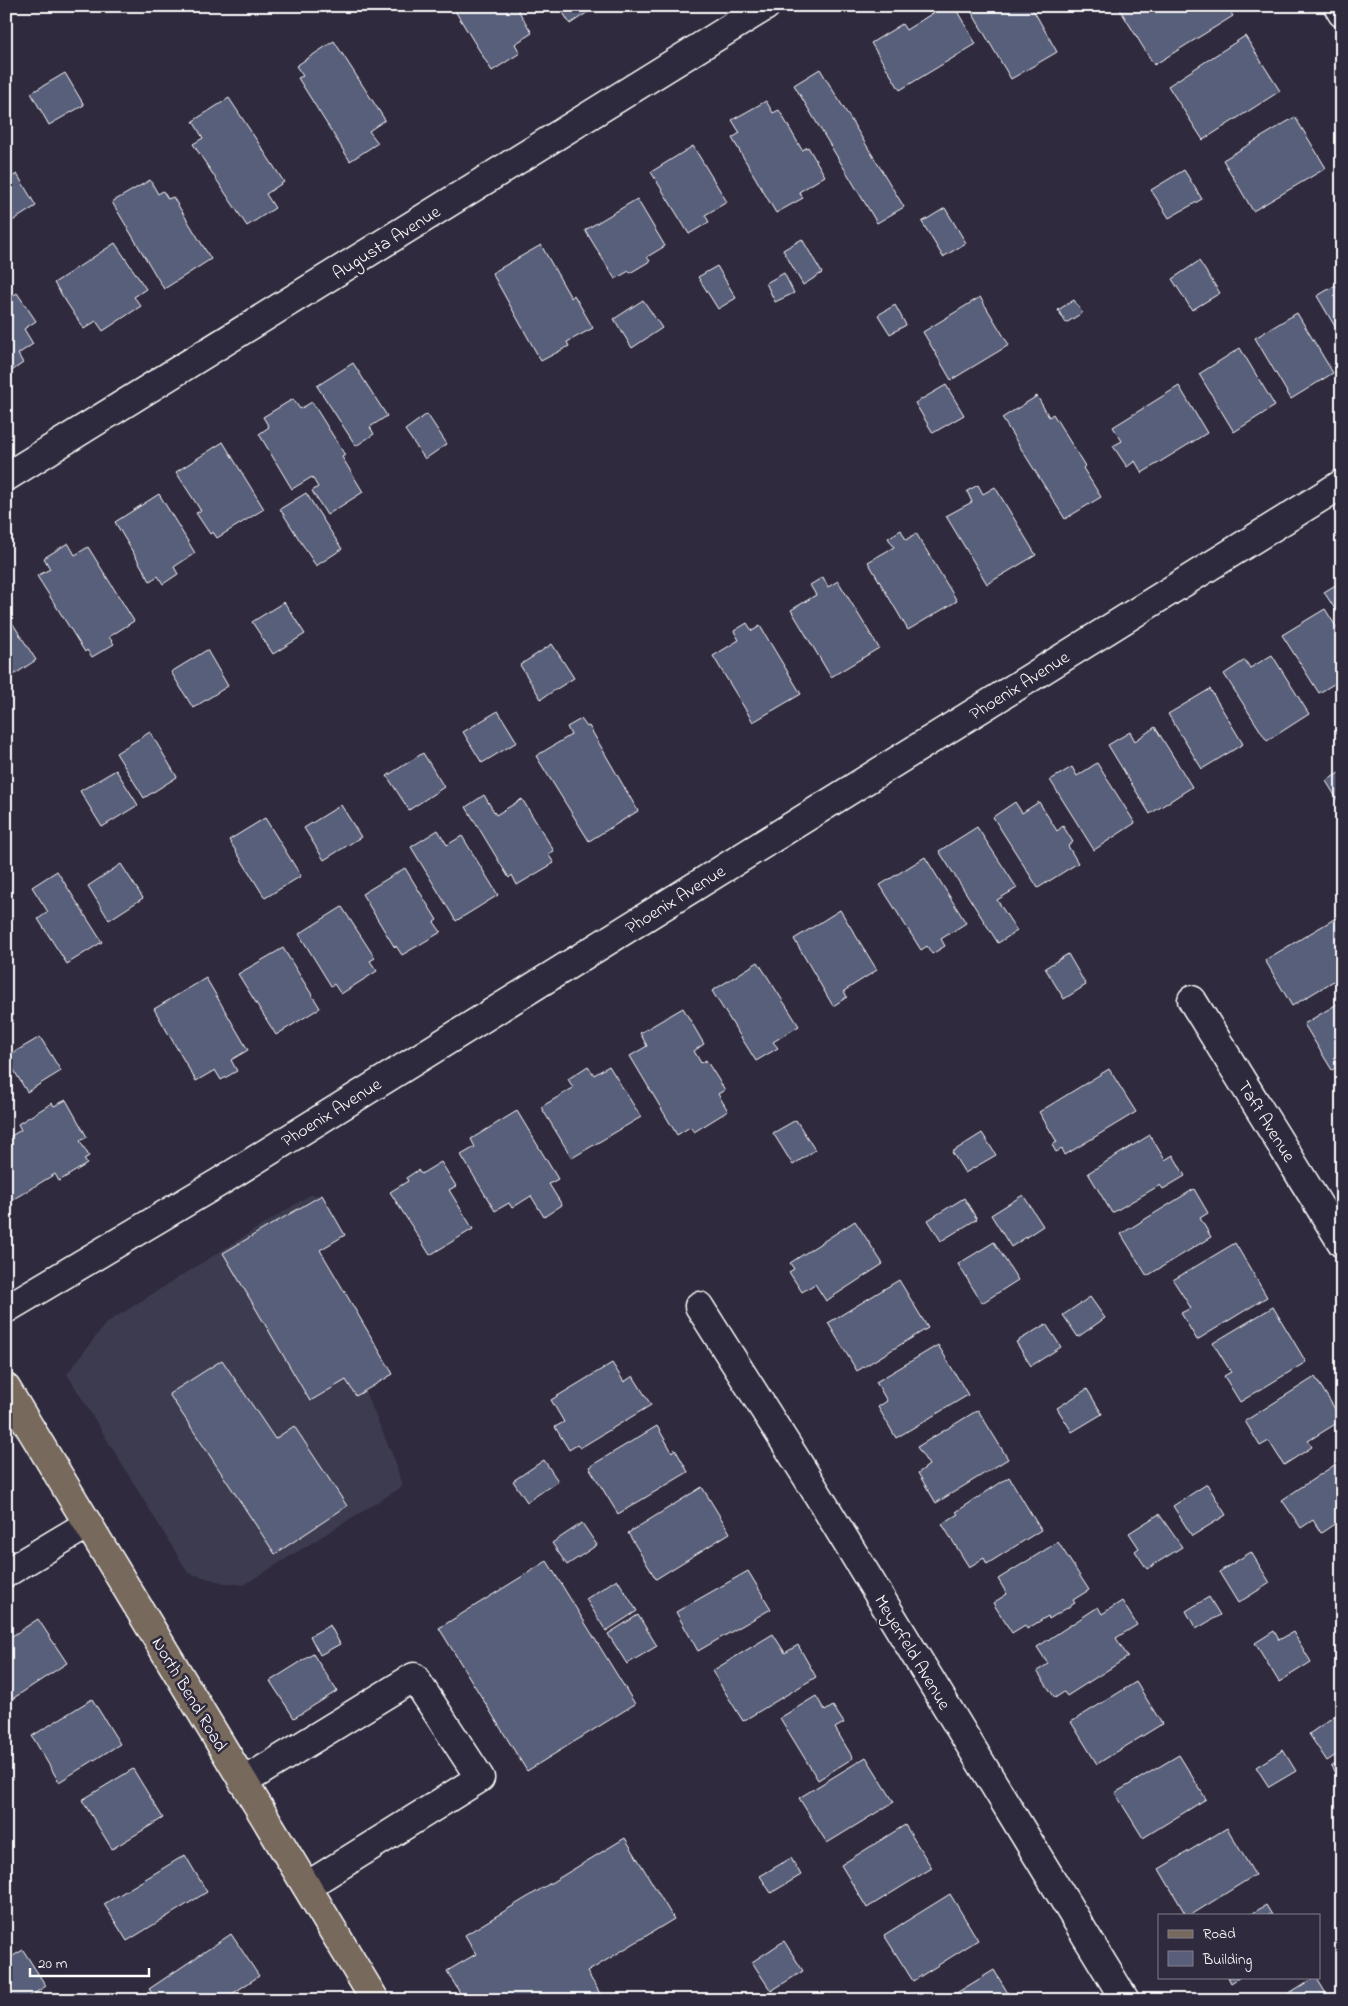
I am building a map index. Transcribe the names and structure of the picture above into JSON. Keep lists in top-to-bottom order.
{
  "streets": {
    "main road": ["North Bend Road"],
    "street": [
      "Augusta Avenue",
      "Phoenix Avenue",
      "Taft Avenue",
      "Meyerfeld Avenue"
    ]
  },
  "legend": ["Road", "Building"],
  "scale_bar": "20 m"
}
